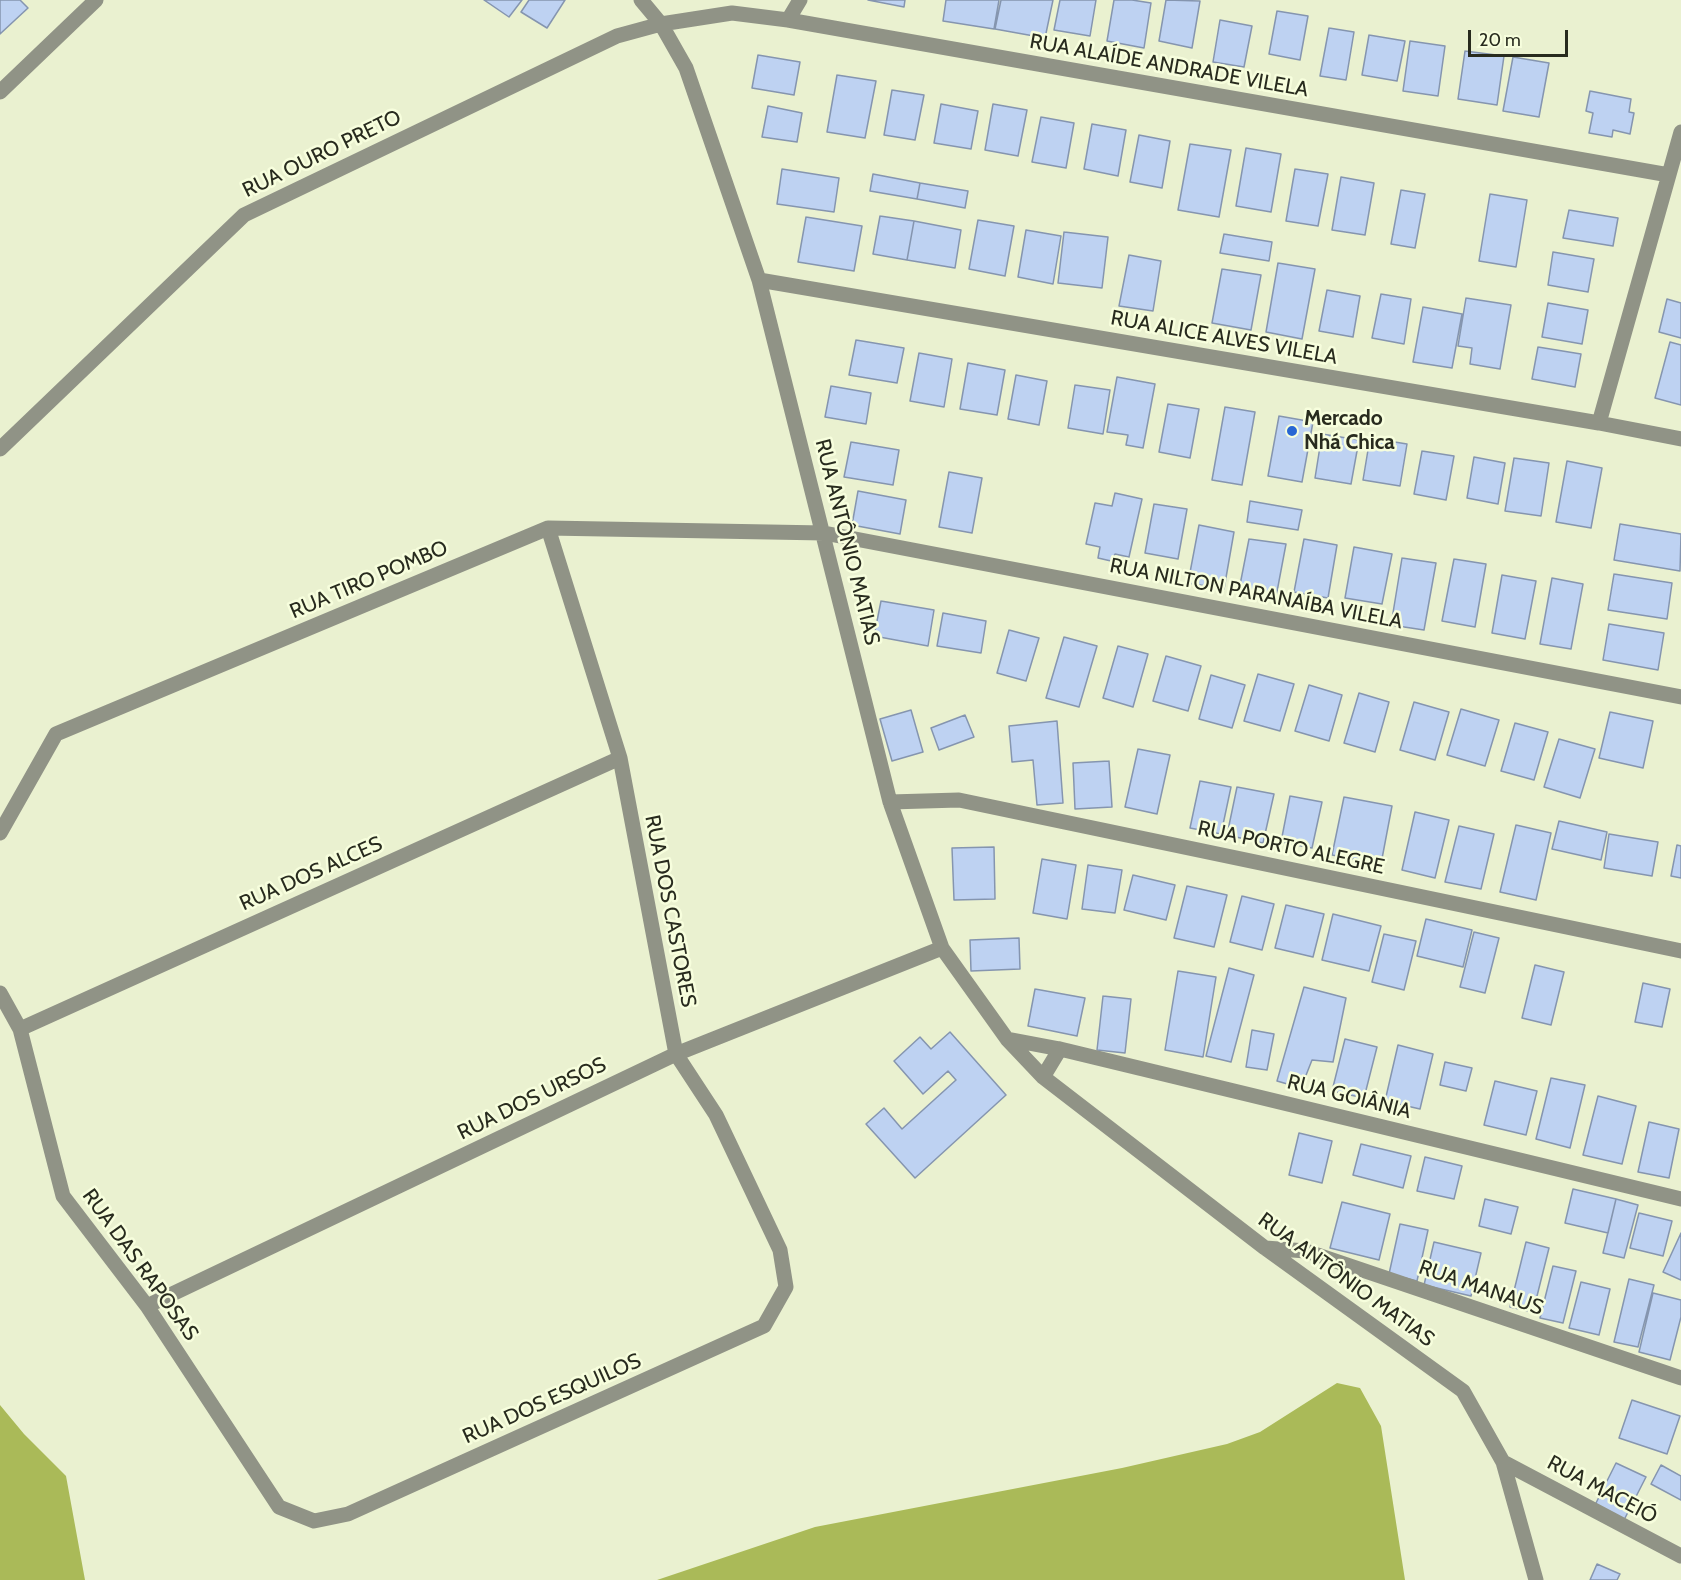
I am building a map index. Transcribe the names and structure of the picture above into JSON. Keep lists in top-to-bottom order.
{
  "streets": {
    "street": [
      "RUA ALAÍDE ANDRADE VILELA",
      "RUA OURO PRETO",
      "RUA ALICE ALVES VILELA",
      "RUA ANTÔNIO MATIAS",
      "RUA TIRO POMBO",
      "RUA NILTON PARANAÍBA VILELA",
      "RUA PORTO ALEGRE",
      "RUA DOS ALCES",
      "RUA DOS CASTORES",
      "RUA GOIÂNIA",
      "RUA DOS URSOS",
      "RUA DAS RAPOSAS",
      "RUA MANAUS",
      "RUA DOS ESQUILOS",
      "RUA MACEIÓ"
    ]
  },
  "crossings": [
    ["RUA ALAÍDE ANDRADE VILELA", "RUA OURO PRETO"],
    ["RUA ALAÍDE ANDRADE VILELA", "RUA ANTÔNIO MATIAS"],
    ["RUA OURO PRETO", "RUA ANTÔNIO MATIAS"],
    ["RUA ALICE ALVES VILELA", "RUA ANTÔNIO MATIAS"],
    ["RUA ANTÔNIO MATIAS", "RUA TIRO POMBO"],
    ["RUA ANTÔNIO MATIAS", "RUA NILTON PARANAÍBA VILELA"],
    ["RUA ANTÔNIO MATIAS", "RUA PORTO ALEGRE"],
    ["RUA ANTÔNIO MATIAS", "RUA GOIÂNIA"],
    ["RUA ANTÔNIO MATIAS", "RUA DOS URSOS"],
    ["RUA ANTÔNIO MATIAS", "RUA MANAUS"],
    ["RUA ANTÔNIO MATIAS", "RUA MACEIÓ"],
    ["RUA TIRO POMBO", "RUA NILTON PARANAÍBA VILELA"],
    ["RUA TIRO POMBO", "RUA DOS CASTORES"],
    ["RUA DOS ALCES", "RUA DOS CASTORES"],
    ["RUA DOS ALCES", "RUA DAS RAPOSAS"],
    ["RUA DOS CASTORES", "RUA DOS URSOS"],
    ["RUA DOS CASTORES", "RUA DOS ESQUILOS"],
    ["RUA DOS URSOS", "RUA DAS RAPOSAS"],
    ["RUA DAS RAPOSAS", "RUA DOS ESQUILOS"]
  ],
  "places": ["Mercado Nhá Chica"],
  "scale_bar": "20 m"
}
